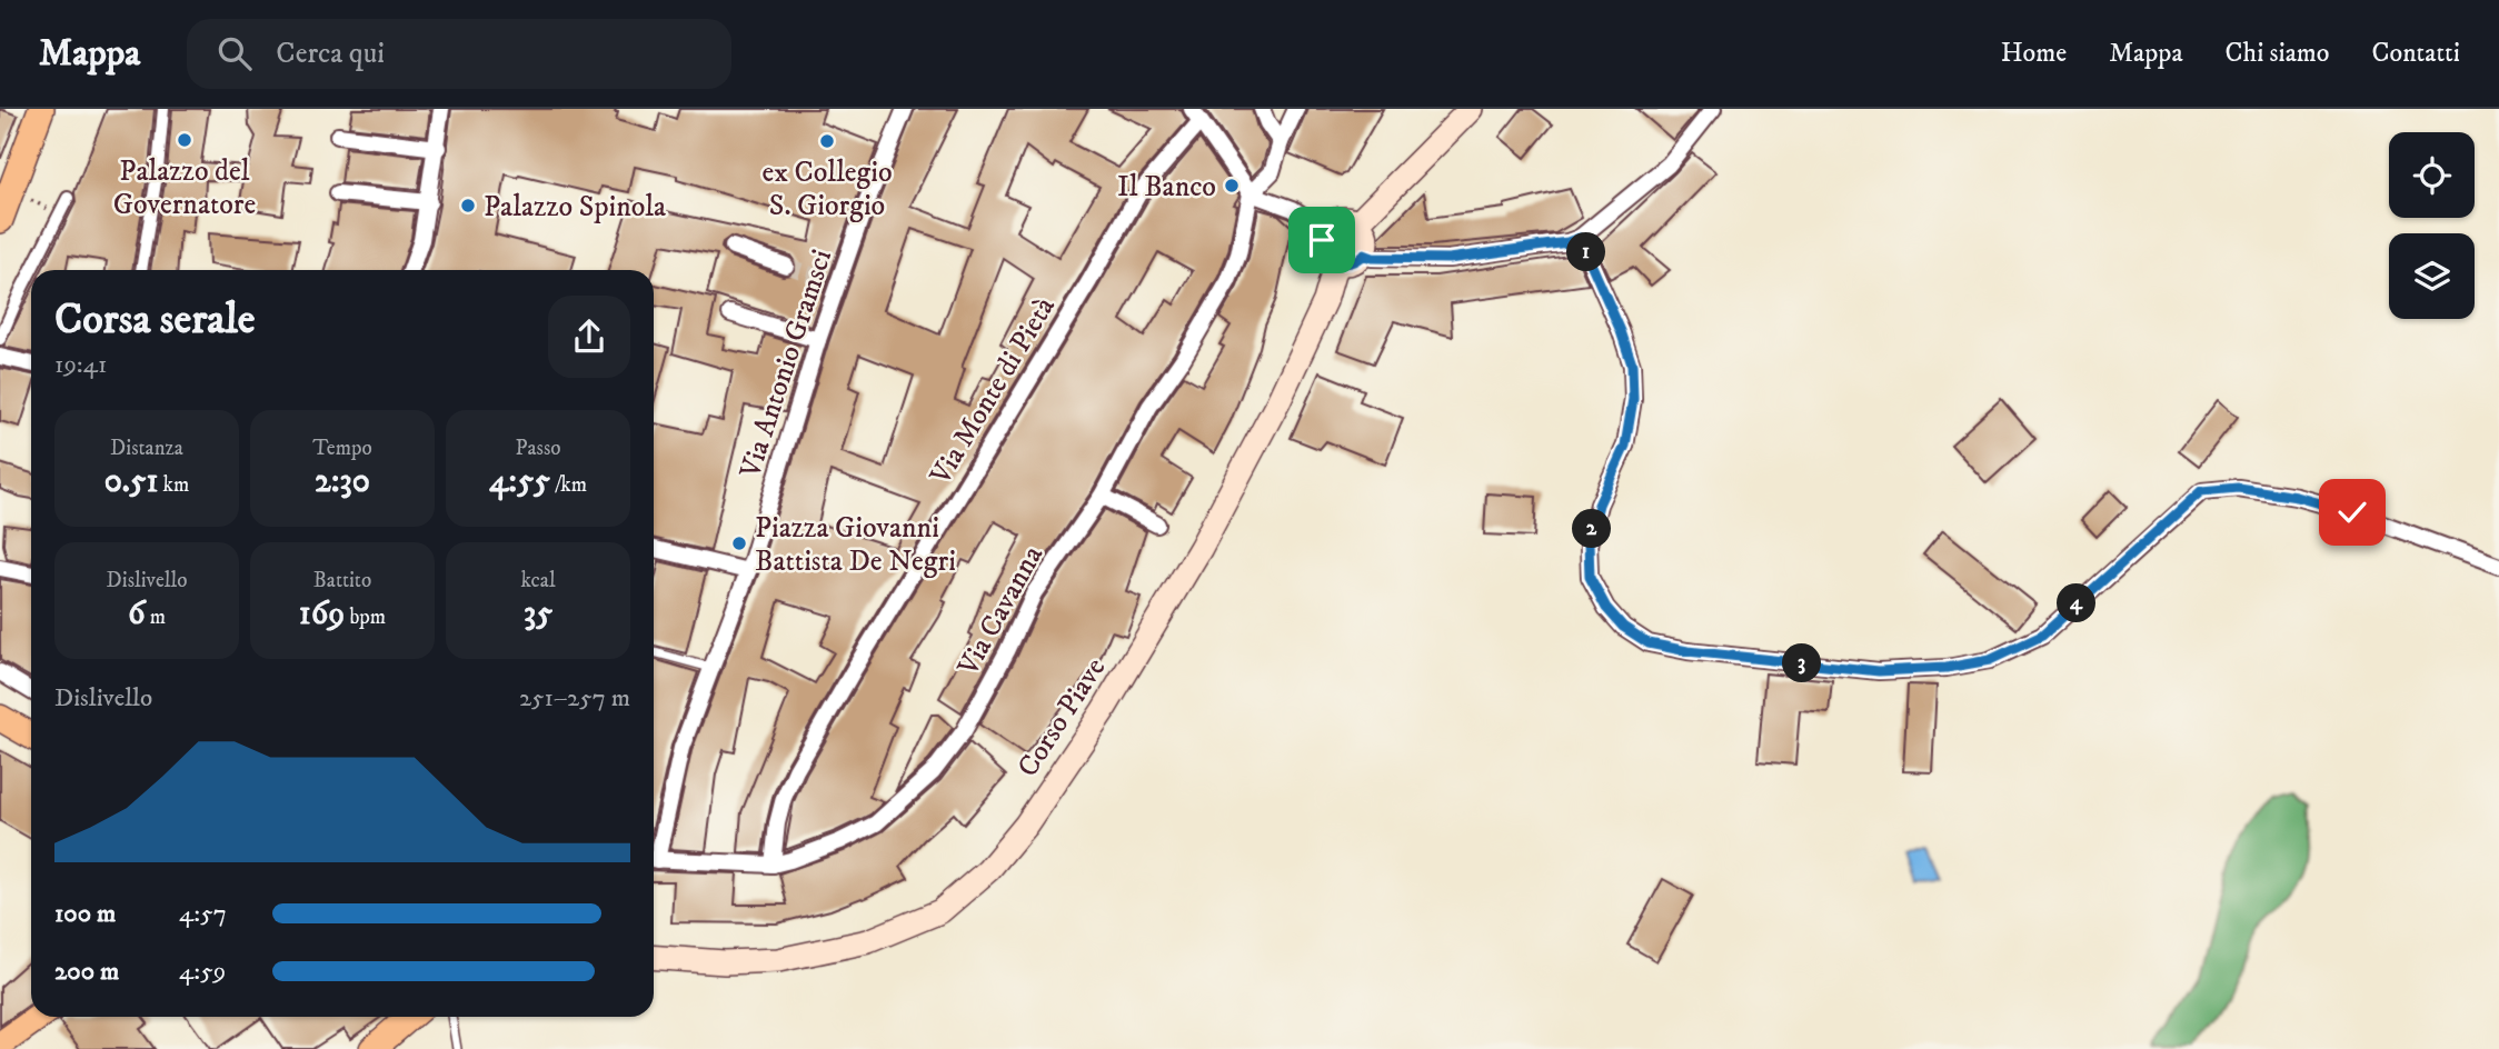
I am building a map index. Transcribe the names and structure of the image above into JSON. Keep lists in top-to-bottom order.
{
  "streets": {
    "main road": ["Corso Piave"],
    "street": ["Via Antonio Gramsci", "Via Monte di Pietà", "Via Cavanna"]
  },
  "crossings": [
    ["Via Monte di Pietà", "Via Cavanna"]
  ],
  "places": [
    "Palazzo del Governatore",
    "ex Collegio S. Giorgio",
    "Il Banco",
    "Palazzo Spinola",
    "Piazza Giovanni Battista De Negri"
  ],
  "page": {
    "header": "Mappa",
    "search": "Cerca qui",
    "nav": [
      "Home",
      "Mappa",
      "Chi siamo",
      "Contatti"
    ],
    "pins": [
      "1",
      "2",
      "4",
      "3"
    ],
    "heading": ["Corsa serale", "19:41"],
    "stats": [
      ["Distanza", "0.51 km"],
      ["Tempo", "2:30"],
      ["Passo", "4:55 /km"],
      ["Dislivello", "6 m"],
      ["Battito", "169 bpm"],
      ["kcal", "35"]
    ],
    "chart": ["Dislivello", "251–257 m"],
    "list": [
      {
        "name": "100 m",
        "note": "4:57"
      },
      {
        "name": "200 m",
        "note": "4:59"
      }
    ]
  }
}
